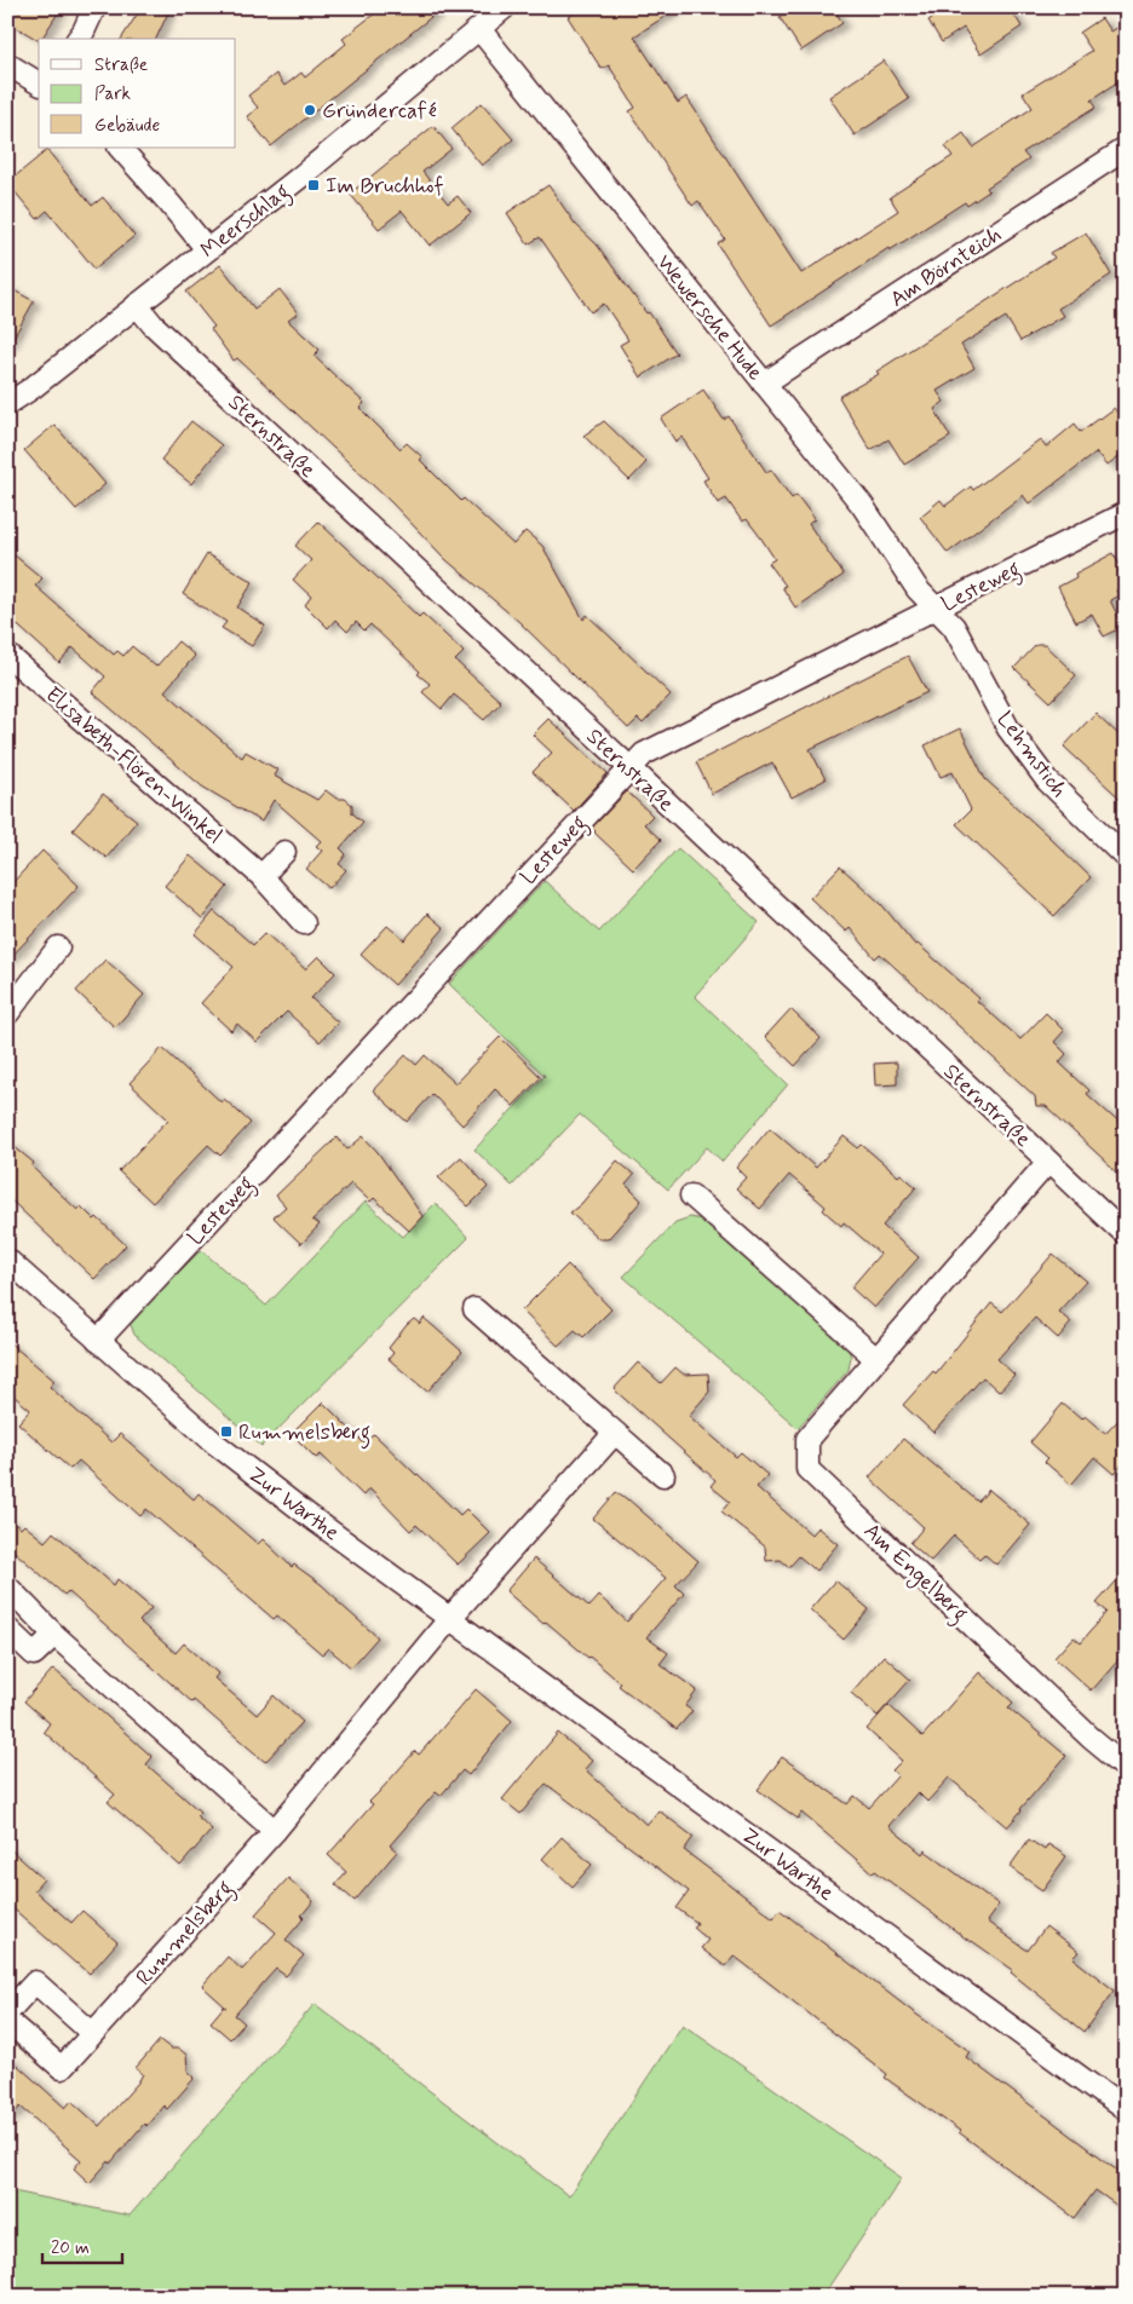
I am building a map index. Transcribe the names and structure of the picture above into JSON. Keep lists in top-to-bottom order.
{
  "streets": {
    "street": [
      "Meerschlag",
      "Am Börnteich",
      "Wewersche Hude",
      "Sternstraße",
      "Lesteweg",
      "Lehmstich",
      "Elisabeth-Flören-Winkel",
      "Zur Warthe",
      "Am Engelberg",
      "Rummelsberg"
    ]
  },
  "crossings": [
    ["Meerschlag", "Wewersche Hude"],
    ["Meerschlag", "Sternstraße"],
    ["Am Börnteich", "Wewersche Hude"],
    ["Wewersche Hude", "Lesteweg"],
    ["Wewersche Hude", "Lehmstich"],
    ["Sternstraße", "Lesteweg"],
    ["Sternstraße", "Am Engelberg"],
    ["Lesteweg", "Lehmstich"],
    ["Lesteweg", "Zur Warthe"],
    ["Zur Warthe", "Rummelsberg"]
  ],
  "places": {
    "other": ["Gründercafé"],
    "transit": ["Im Bruchhof", "Rummelsberg"]
  },
  "legend": ["Straße", "Park", "Gebäude"],
  "scale_bar": "20 m"
}
